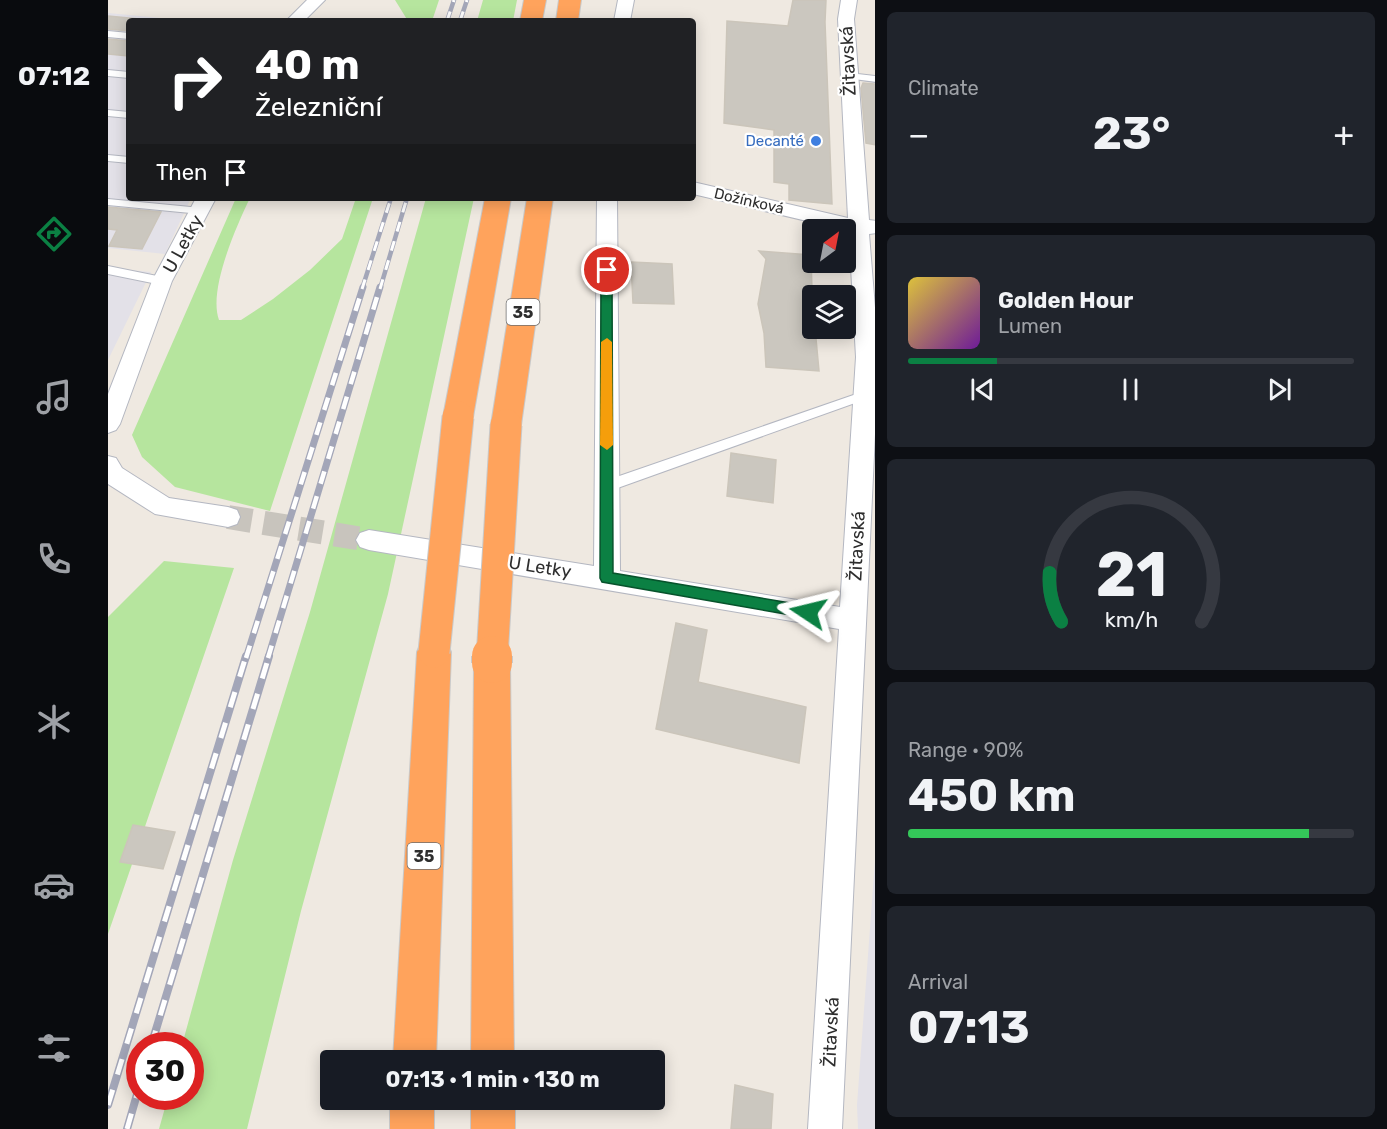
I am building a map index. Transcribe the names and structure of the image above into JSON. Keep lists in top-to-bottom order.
{
  "streets": {
    "highway": ["35"],
    "street": ["Žitavská", "Dožínková", "U Letky"]
  },
  "crossings": [
    ["Žitavská", "Dožínková"],
    ["Žitavská", "U Letky"]
  ],
  "places": ["Decanté"],
  "north": "top right",
  "page": {
    "tabs": "07:12",
    "tile": [
      "Climate",
      ["Range · 90%", "450 km"],
      ["Arrival", "07:13"]
    ],
    "turn": ["40 m", "Železniční"],
    "heat": ["−", "23°", "+"],
    "then": "Then",
    "song": ["Golden Hour", "Lumen"],
    "limit": "30",
    "trip": "07:13 · 1 min · 130 m",
    "gauge": ["21", "km/h"]
  }
}
